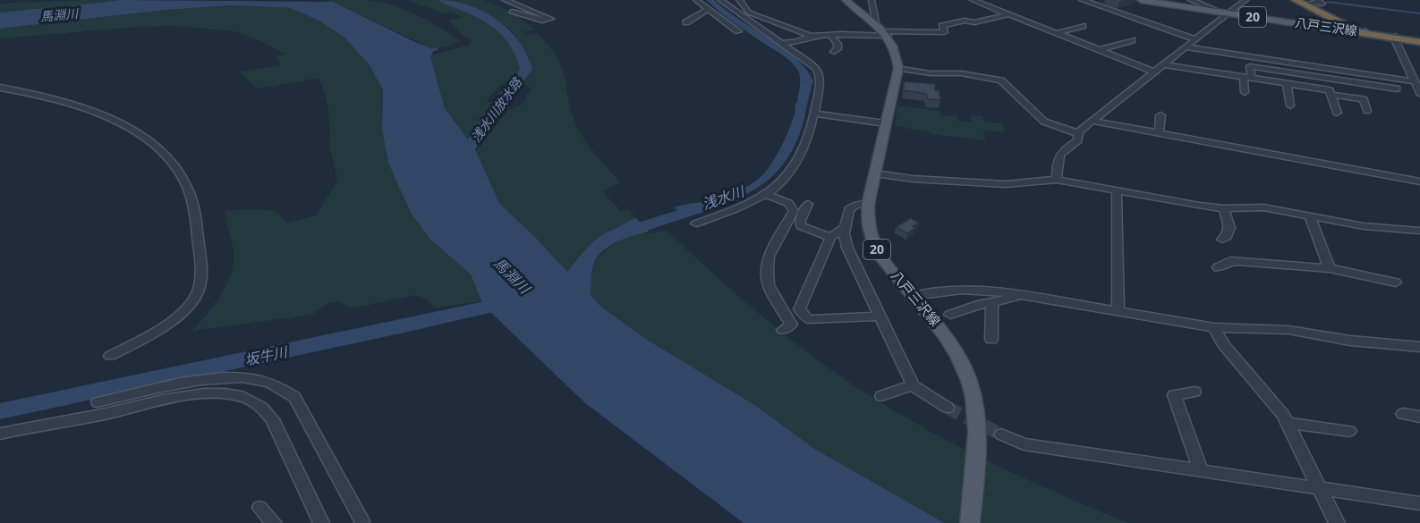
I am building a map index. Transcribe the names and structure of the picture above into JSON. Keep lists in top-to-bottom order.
{
  "streets": {
    "main road": ["20", "八戸三沢線"]
  },
  "water": [
    "馬淵川",
    "浅水川放水路",
    "浅水川",
    "坂牛川"
  ]
}
